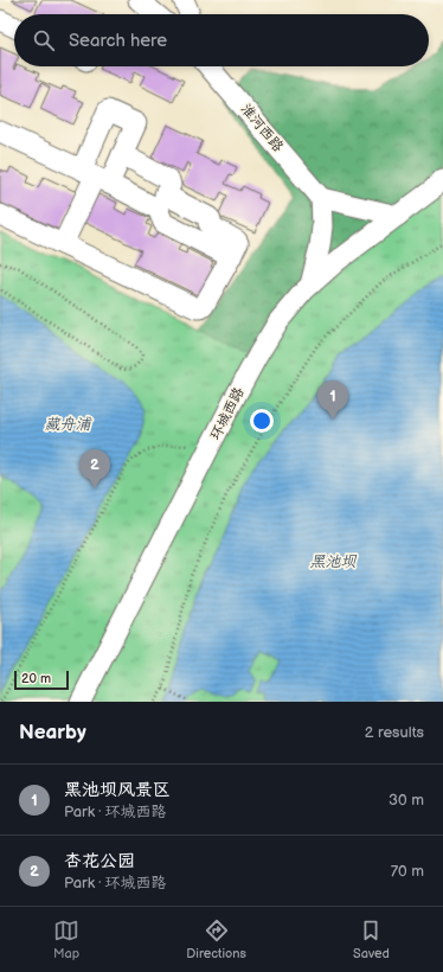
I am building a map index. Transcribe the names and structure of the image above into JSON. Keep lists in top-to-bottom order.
{
  "streets": {
    "street": ["淮河西路", "环城西路"]
  },
  "water": ["藏舟浦", "黑池坝"],
  "scale_bar": "20 m",
  "page": {
    "search": "Search here",
    "pins": ["1", "2"],
    "scale": "20 m",
    "heading": ["Nearby", "2 results"],
    "list": [
      {
        "mark": "1",
        "name": "黑池坝风景区",
        "note": "Park · 环城西路",
        "value": "30 m"
      },
      {
        "mark": "2",
        "name": "杏花公园",
        "note": "Park · 环城西路",
        "value": "70 m"
      }
    ],
    "nav": ["Map", "Directions", "Saved"]
  }
}
